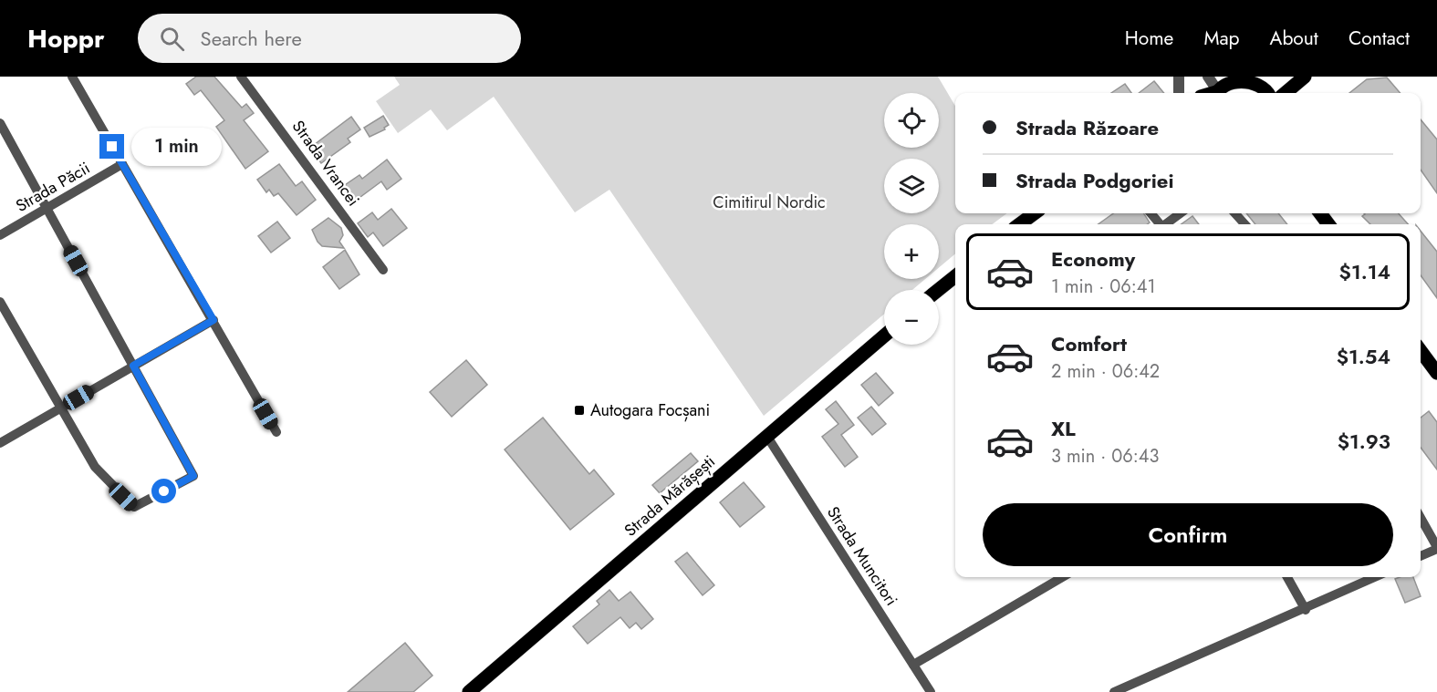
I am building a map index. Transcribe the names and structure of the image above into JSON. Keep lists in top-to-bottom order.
{
  "streets": {
    "main road": ["Strada Mărășești"],
    "street": ["Strada Vrancei", "Strada Păcii", "Strada Muncitori"]
  },
  "crossings": [
    ["Strada Mărășești", "Strada Muncitori"]
  ],
  "parks": ["Cimitirul Nordic"],
  "places": {
    "transit": ["Autogara Focșani"]
  },
  "page": {
    "header": "Hoppr",
    "search": "Search here",
    "nav": [
      "Home",
      "Map",
      "About",
      "Contact"
    ],
    "map_buttons": ["+", "−"],
    "banner": ["Strada Răzoare", "Strada Podgoriei"],
    "bubble": "1 min",
    "list": [
      {
        "name": "Economy",
        "note": "1 min · 06:41",
        "value": "$1.14"
      },
      {
        "name": "Comfort",
        "note": "2 min · 06:42",
        "value": "$1.54"
      },
      {
        "name": "XL",
        "note": "3 min · 06:43",
        "value": "$1.93"
      }
    ],
    "buttons": "Confirm"
  }
}
